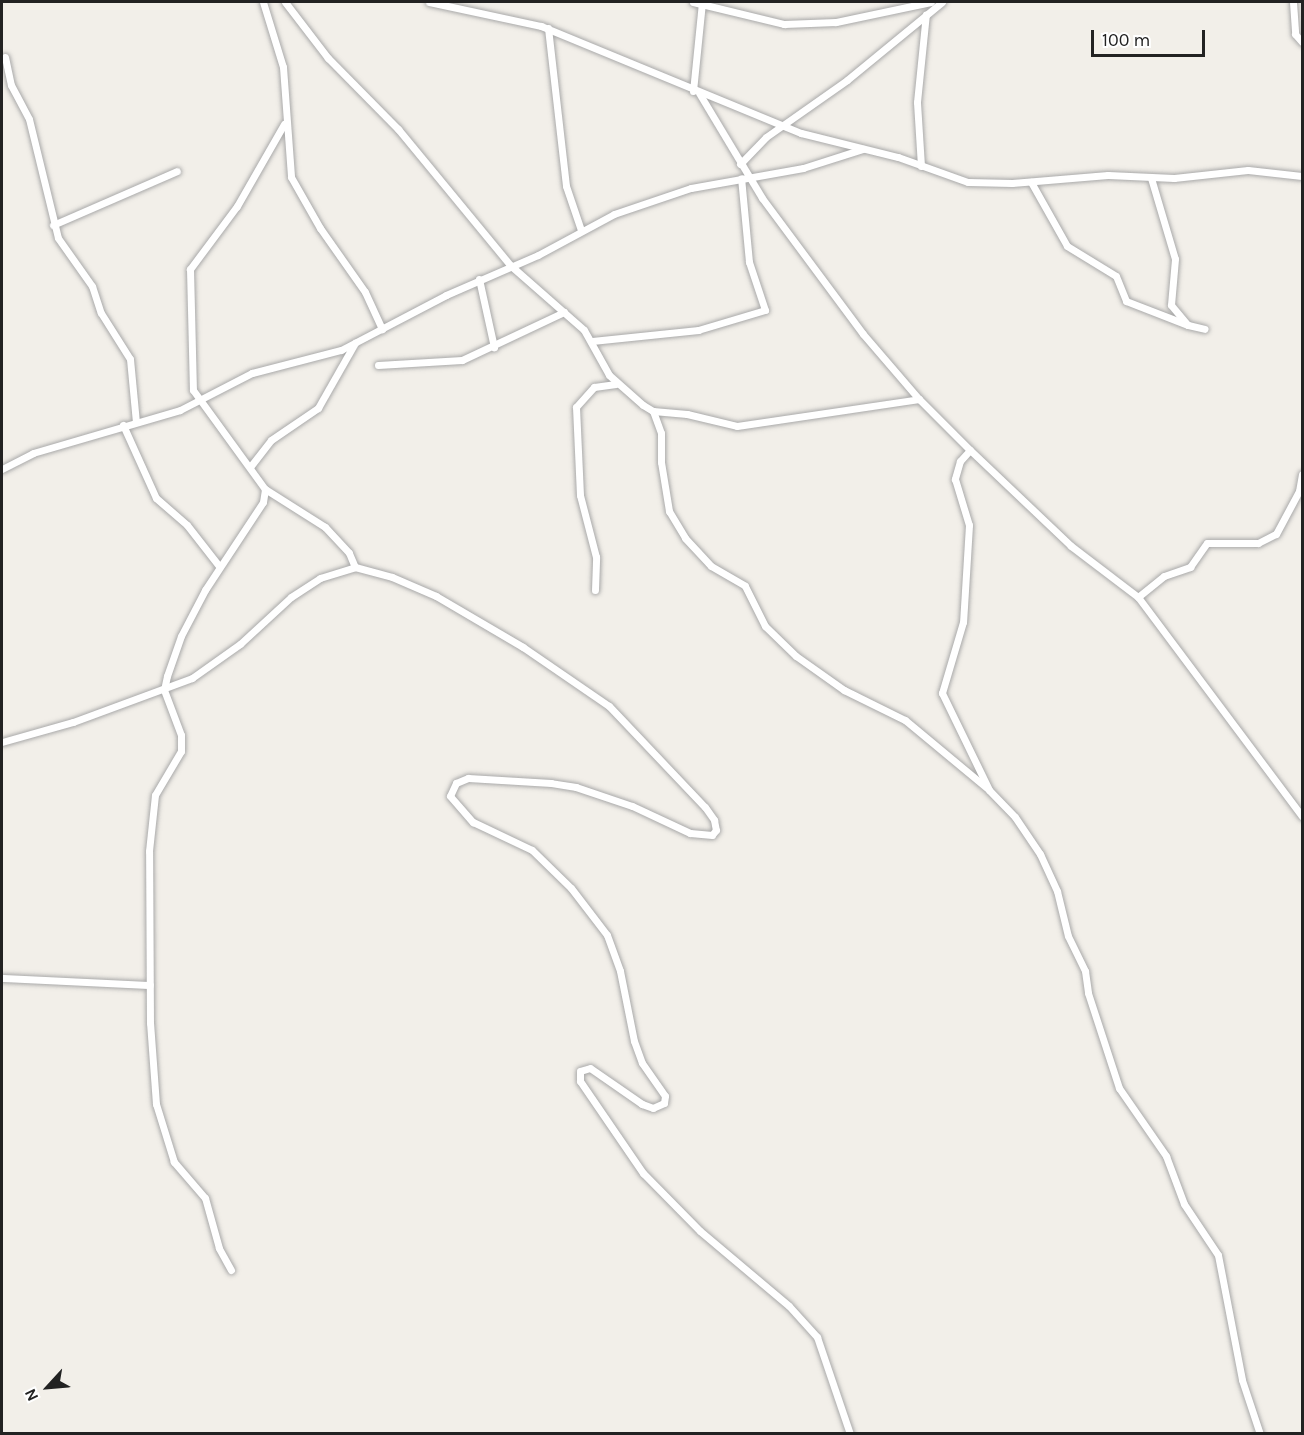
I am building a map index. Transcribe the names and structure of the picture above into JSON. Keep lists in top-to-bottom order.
{
  "scale_bar": "100 m",
  "north": "bottom left"
}
